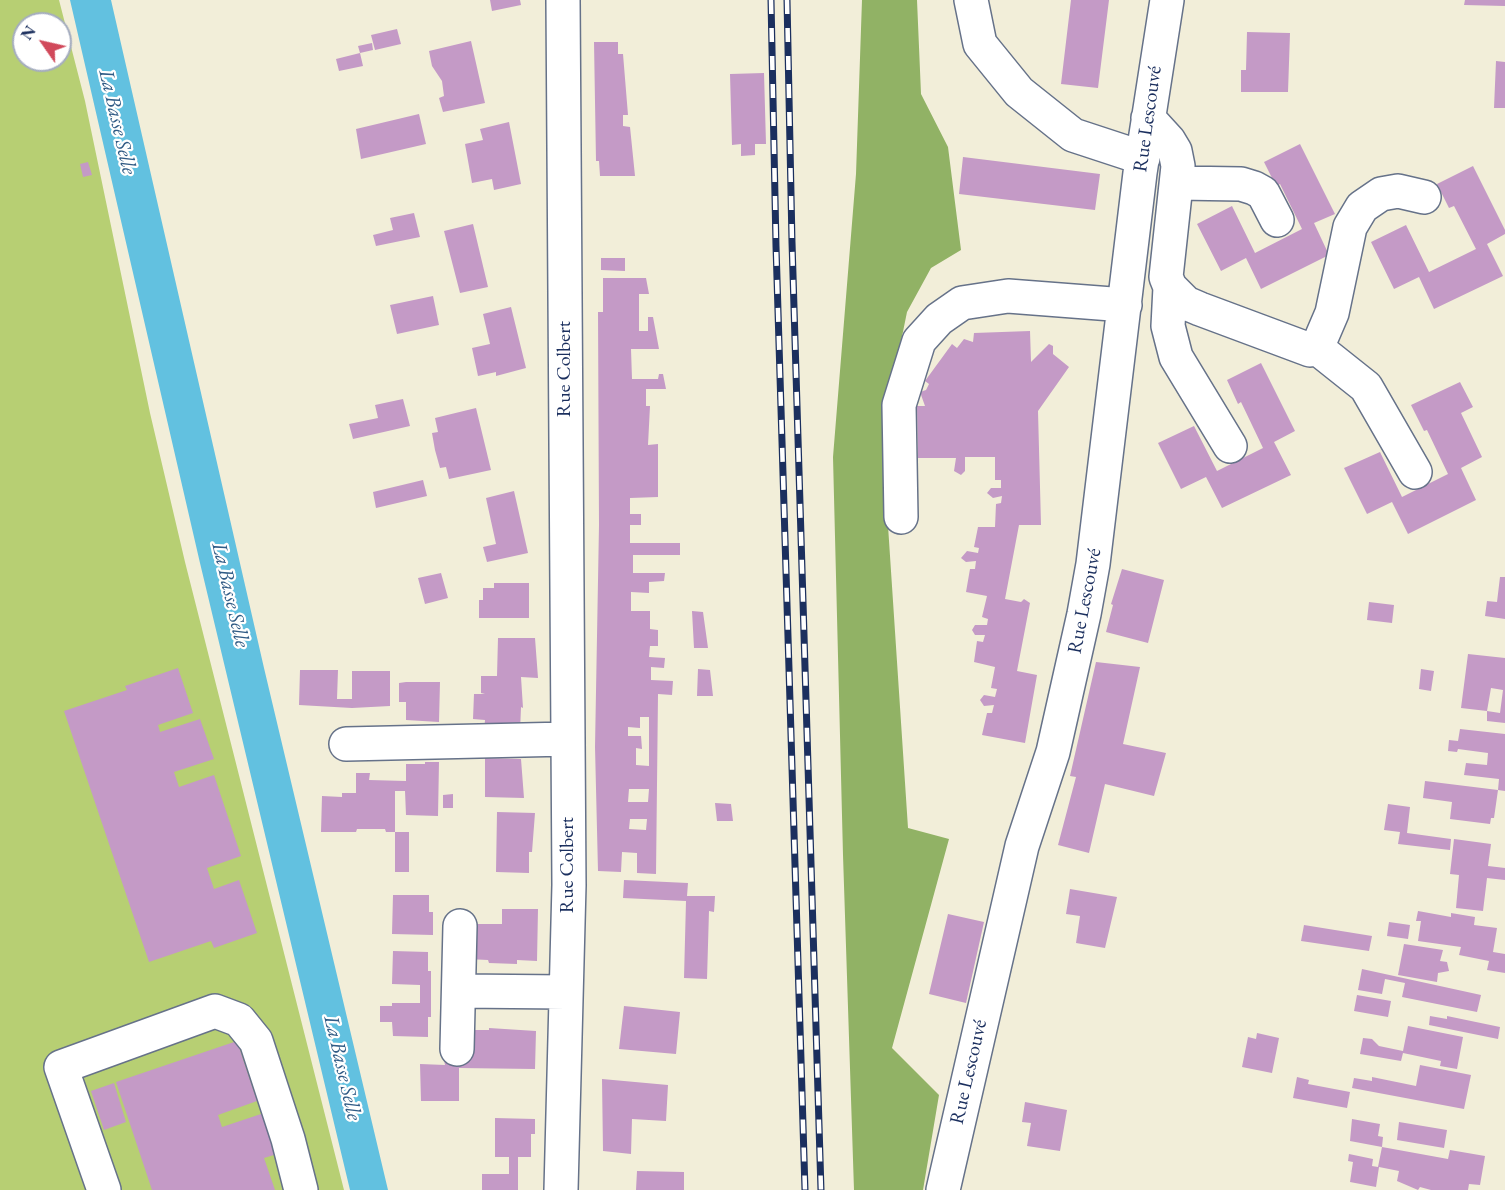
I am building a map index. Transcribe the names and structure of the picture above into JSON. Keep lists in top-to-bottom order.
{
  "streets": {
    "street": ["Rue Lescouvé", "Rue Colbert"]
  },
  "water": ["La Basse Selle"],
  "north": "top left"
}
